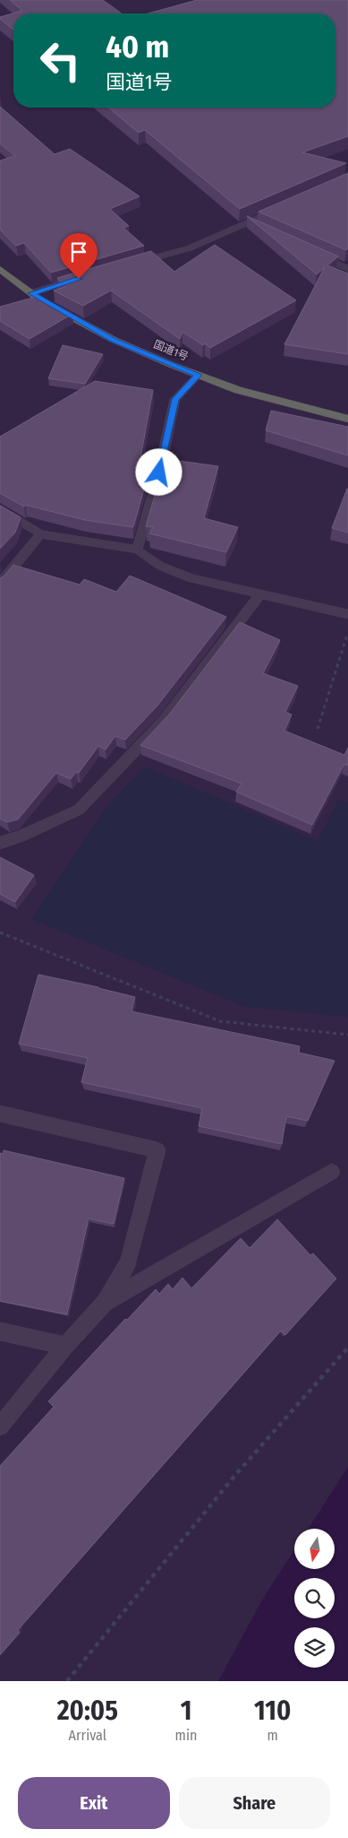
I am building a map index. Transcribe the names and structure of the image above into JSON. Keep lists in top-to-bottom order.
{
  "streets": {
    "highway": ["国道1号"]
  },
  "north": "bottom",
  "page": {
    "turn": ["40 m", "国道1号"],
    "eta": [
      "20:05",
      "Arrival",
      "1",
      "min",
      "110",
      "m"
    ],
    "buttons": ["Exit", "Share"]
  }
}
